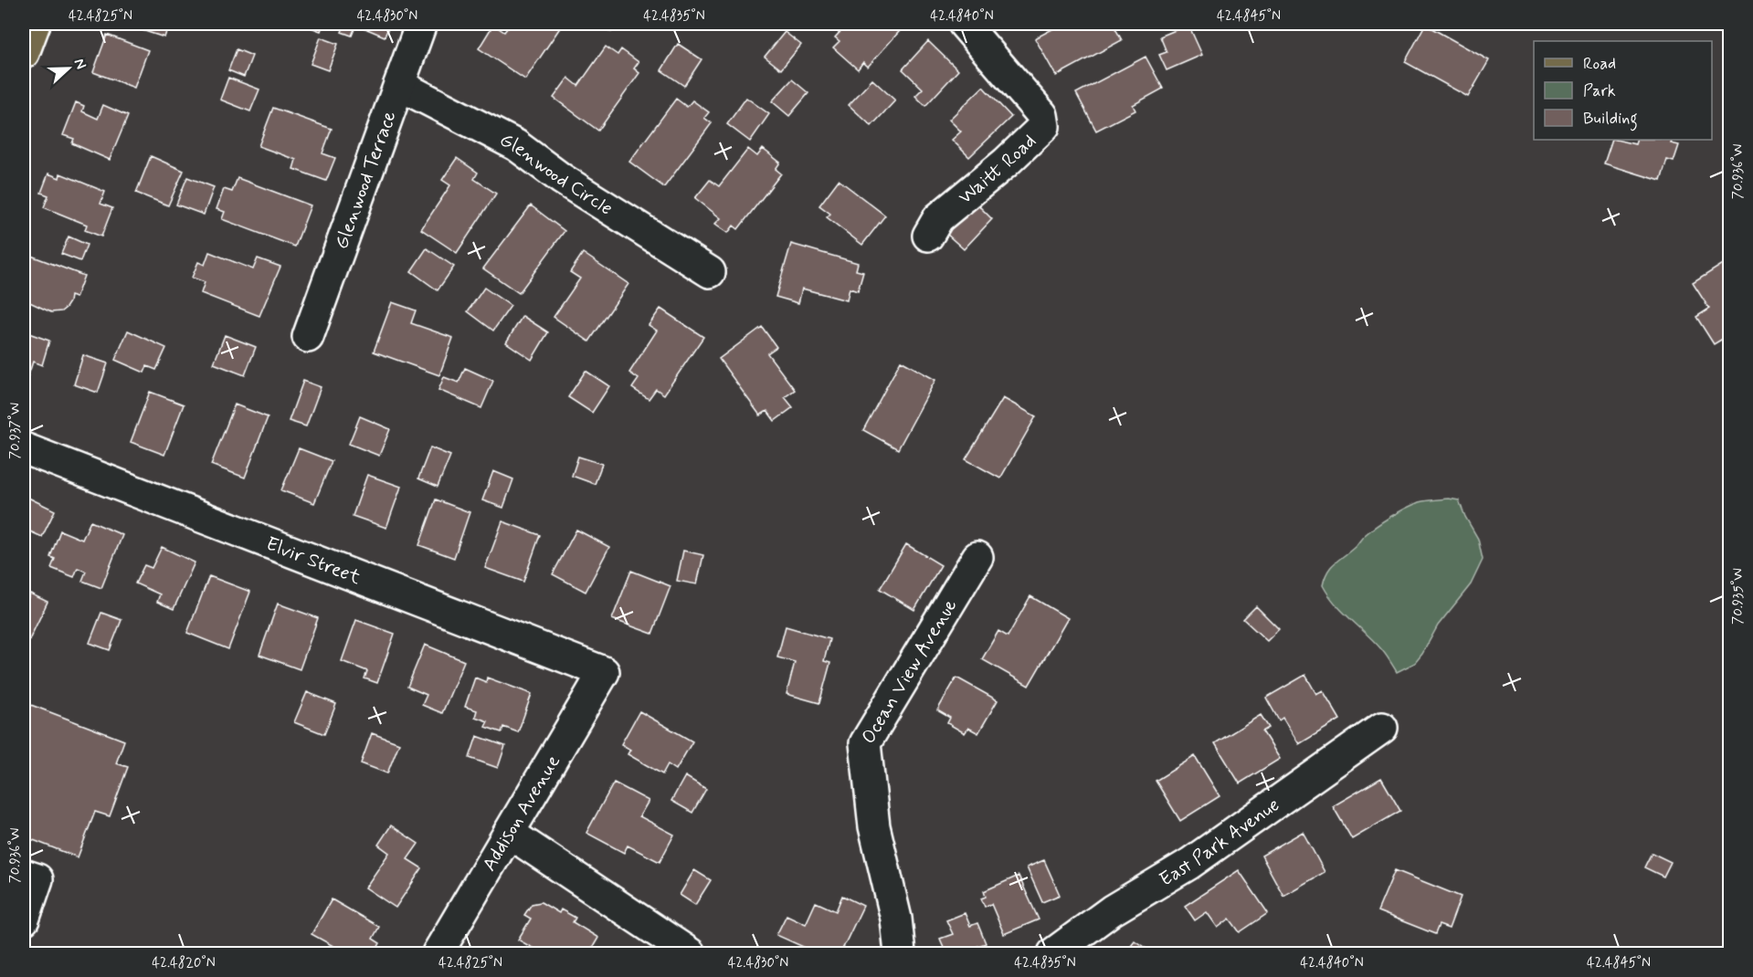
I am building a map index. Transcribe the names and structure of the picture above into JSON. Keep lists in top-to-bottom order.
{
  "streets": {
    "street": [
      "Waitt Road",
      "Glenwood Circle",
      "Glenwood Terrace",
      "Elvir Street",
      "Ocean View Avenue",
      "Addison Avenue",
      "East Park Avenue"
    ]
  },
  "crossings": [
    ["Glenwood Circle", "Glenwood Terrace"],
    ["Elvir Street", "Addison Avenue"]
  ],
  "legend": ["Road", "Park", "Building"],
  "north": "right",
  "coordinates": [
    "42.4825°N",
    "42.4830°N",
    "42.4835°N",
    "42.4840°N",
    "42.4845°N",
    "70.936°W",
    "70.937°W",
    "70.935°W",
    "42.4820°N"
  ]
}
